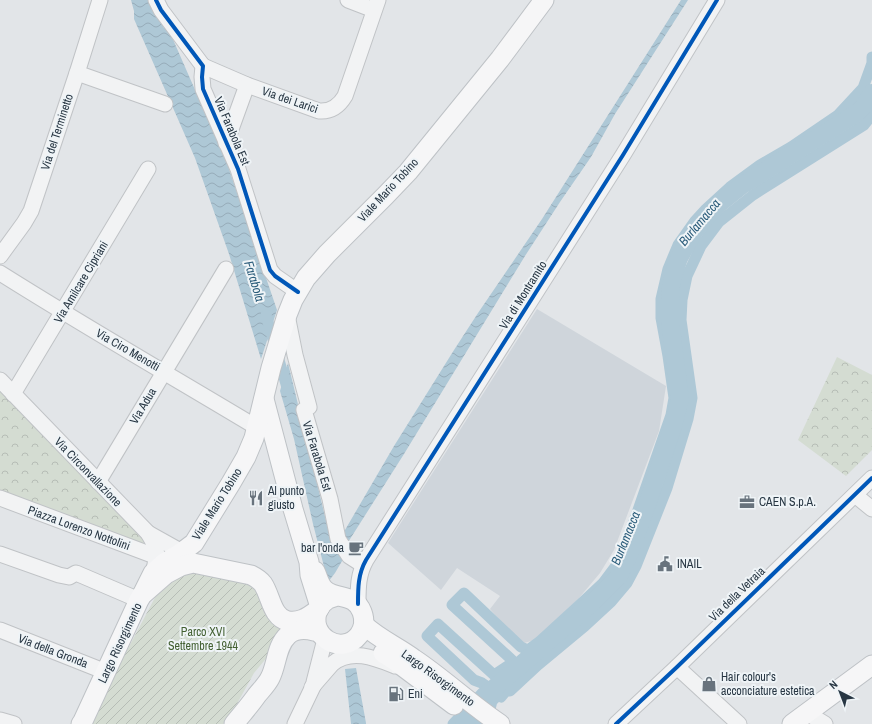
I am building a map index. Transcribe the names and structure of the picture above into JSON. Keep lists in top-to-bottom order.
{
  "streets": {
    "main road": ["Viale Mario Tobino", "Largo Risorgimento"],
    "street": [
      "Via dei Larici",
      "Via Farabola Est",
      "Via del Terminetto",
      "Via Amilcare Cipriani",
      "Via di Montramito",
      "Via Ciro Menotti",
      "Via Adua",
      "Via Circonvallazione",
      "Piazza Lorenzo Nottolini",
      "Via della Vetraia",
      "Via della Gronda"
    ]
  },
  "crossings": [
    ["Via dei Larici", "Via Farabola Est"],
    ["Via Farabola Est", "Viale Mario Tobino"],
    ["Via Farabola Est", "Via di Montramito"],
    ["Viale Mario Tobino", "Via Ciro Menotti"],
    ["Viale Mario Tobino", "Via Circonvallazione"],
    ["Viale Mario Tobino", "Piazza Lorenzo Nottolini"],
    ["Viale Mario Tobino", "Largo Risorgimento"],
    ["Via Amilcare Cipriani", "Via Ciro Menotti"],
    ["Via Amilcare Cipriani", "Via Circonvallazione"],
    ["Via di Montramito", "Largo Risorgimento"],
    ["Via Ciro Menotti", "Via Adua"],
    ["Via Adua", "Via Circonvallazione"],
    ["Via Circonvallazione", "Piazza Lorenzo Nottolini"],
    ["Largo Risorgimento", "Via della Gronda"]
  ],
  "water": ["Burlamacca", "Farabola"],
  "parks": ["Parco XVI Settembre 1944"],
  "places": {
    "restaurant": ["Al punto giusto"],
    "office": ["CAEN S.p.A."],
    "cafe": ["bar l'onda"],
    "public building": ["INAIL"],
    "shop": ["Hair colour's acconciature estetica"],
    "fuel station": ["Eni"]
  },
  "north": "top left"
}
